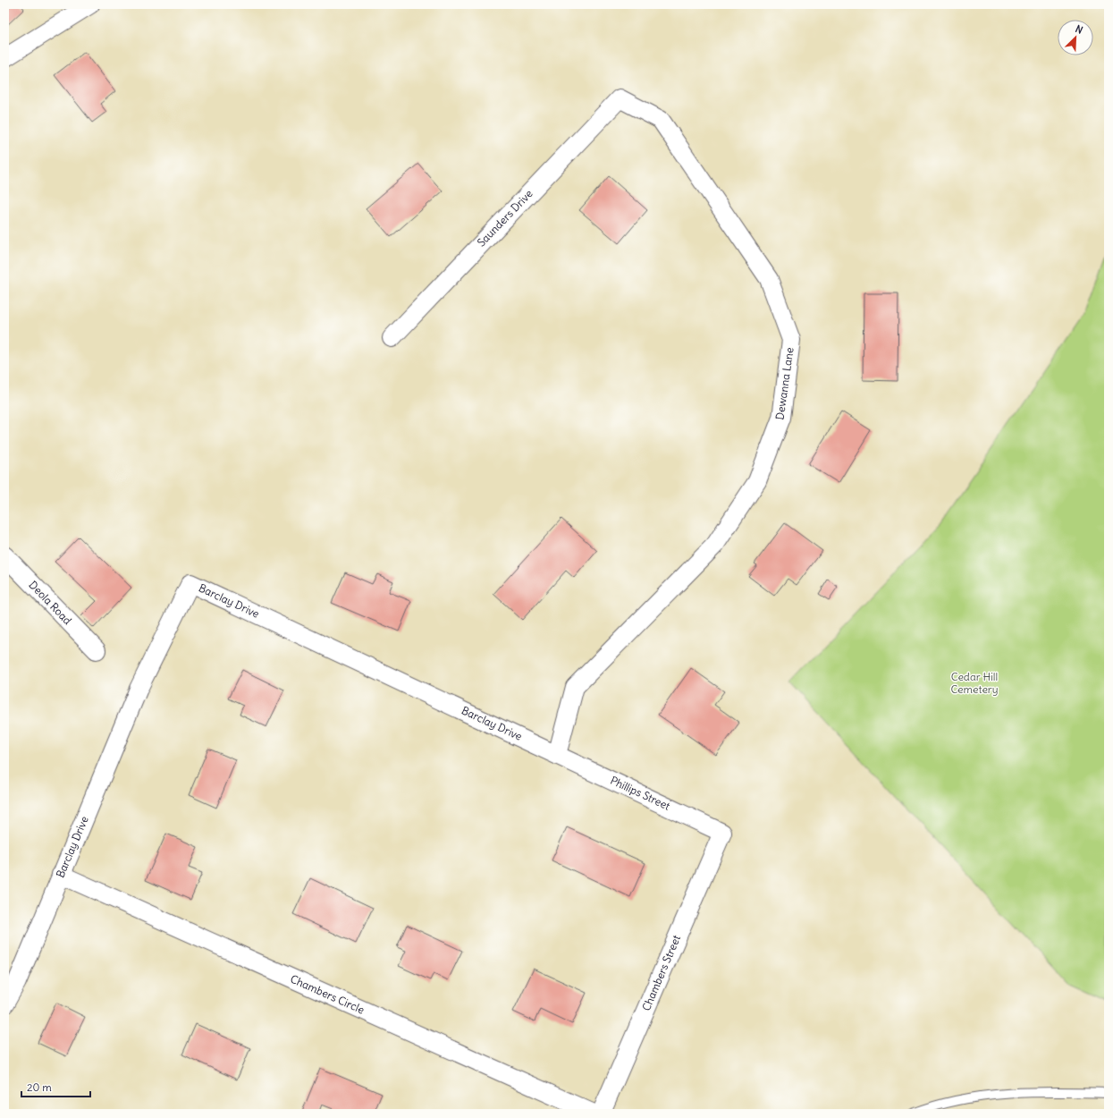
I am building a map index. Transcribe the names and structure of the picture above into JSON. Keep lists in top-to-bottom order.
{
  "streets": {
    "street": [
      "Saunders Drive",
      "Dewanna Lane",
      "Barclay Drive",
      "Deola Road",
      "Phillips Street",
      "Chambers Street",
      "Chambers Circle"
    ]
  },
  "crossings": [
    ["Saunders Drive", "Dewanna Lane"],
    ["Dewanna Lane", "Barclay Drive"],
    ["Dewanna Lane", "Phillips Street"],
    ["Barclay Drive", "Phillips Street"],
    ["Barclay Drive", "Chambers Circle"],
    ["Phillips Street", "Chambers Street"]
  ],
  "parks": ["Cedar Hill Cemetery"],
  "scale_bar": "20 m",
  "north": "top right"
}
